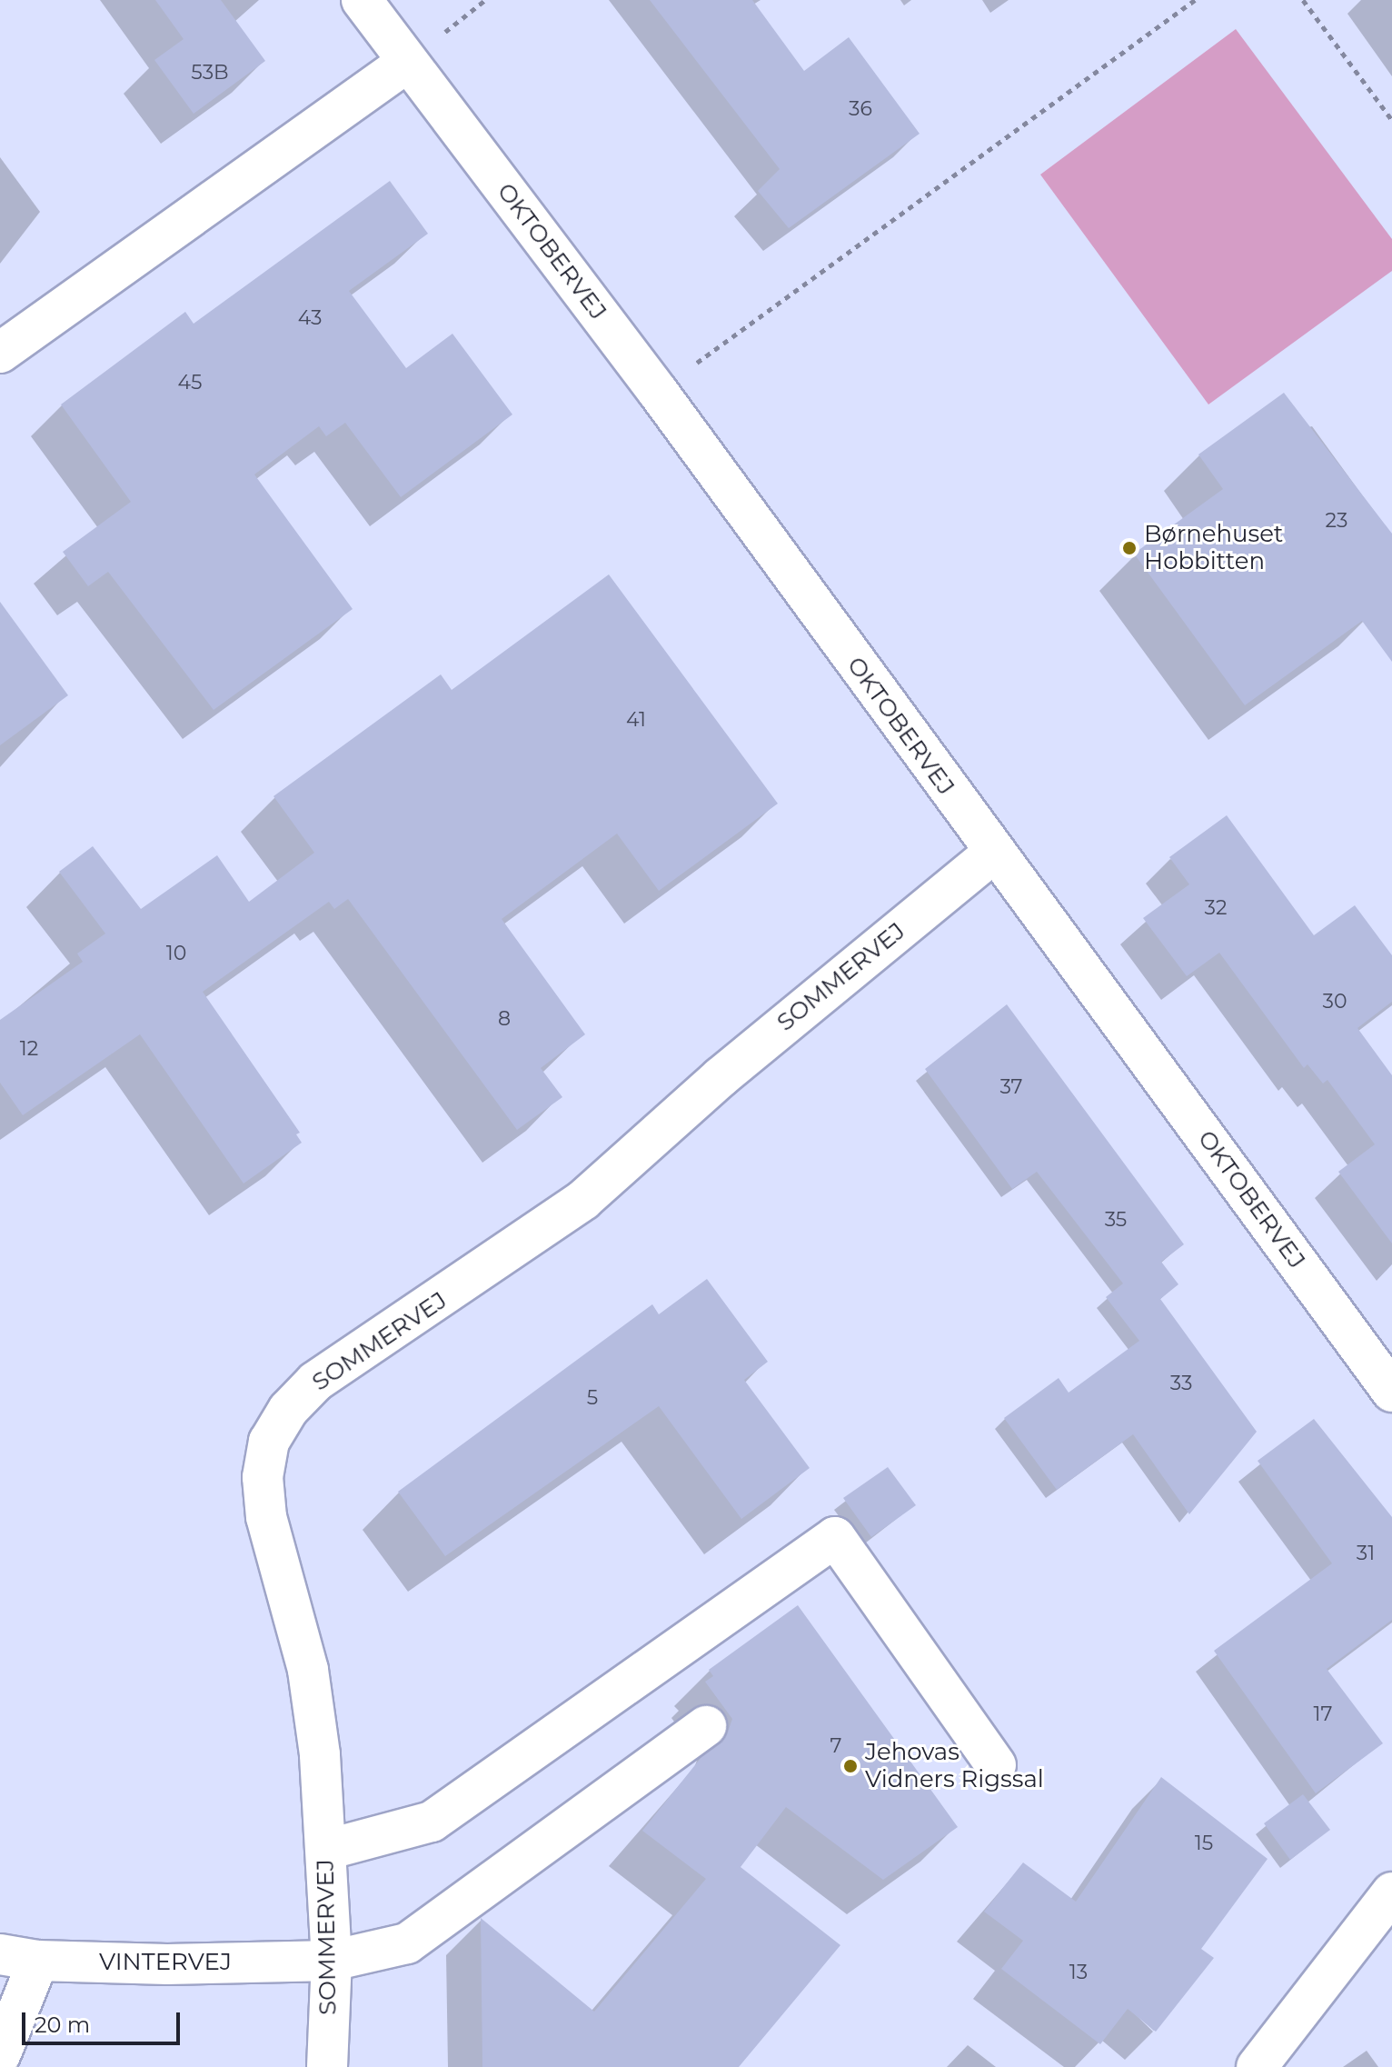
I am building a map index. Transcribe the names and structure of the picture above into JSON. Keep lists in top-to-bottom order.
{
  "streets": {
    "street": ["OKTOBERVEJ", "SOMMERVEJ", "VINTERVEJ"]
  },
  "crossings": [
    ["OKTOBERVEJ", "SOMMERVEJ"],
    ["SOMMERVEJ", "VINTERVEJ"]
  ],
  "places": ["Børnehuset Hobbitten", "Jehovas Vidners Rigssal"],
  "house_numbers": [
    "53B",
    "36",
    "43",
    "45",
    "23",
    "41",
    "32",
    "10",
    "30",
    "8",
    "12",
    "37",
    "35",
    "33",
    "5",
    "31",
    "17",
    "7",
    "15",
    "13"
  ],
  "scale_bar": "20 m"
}
